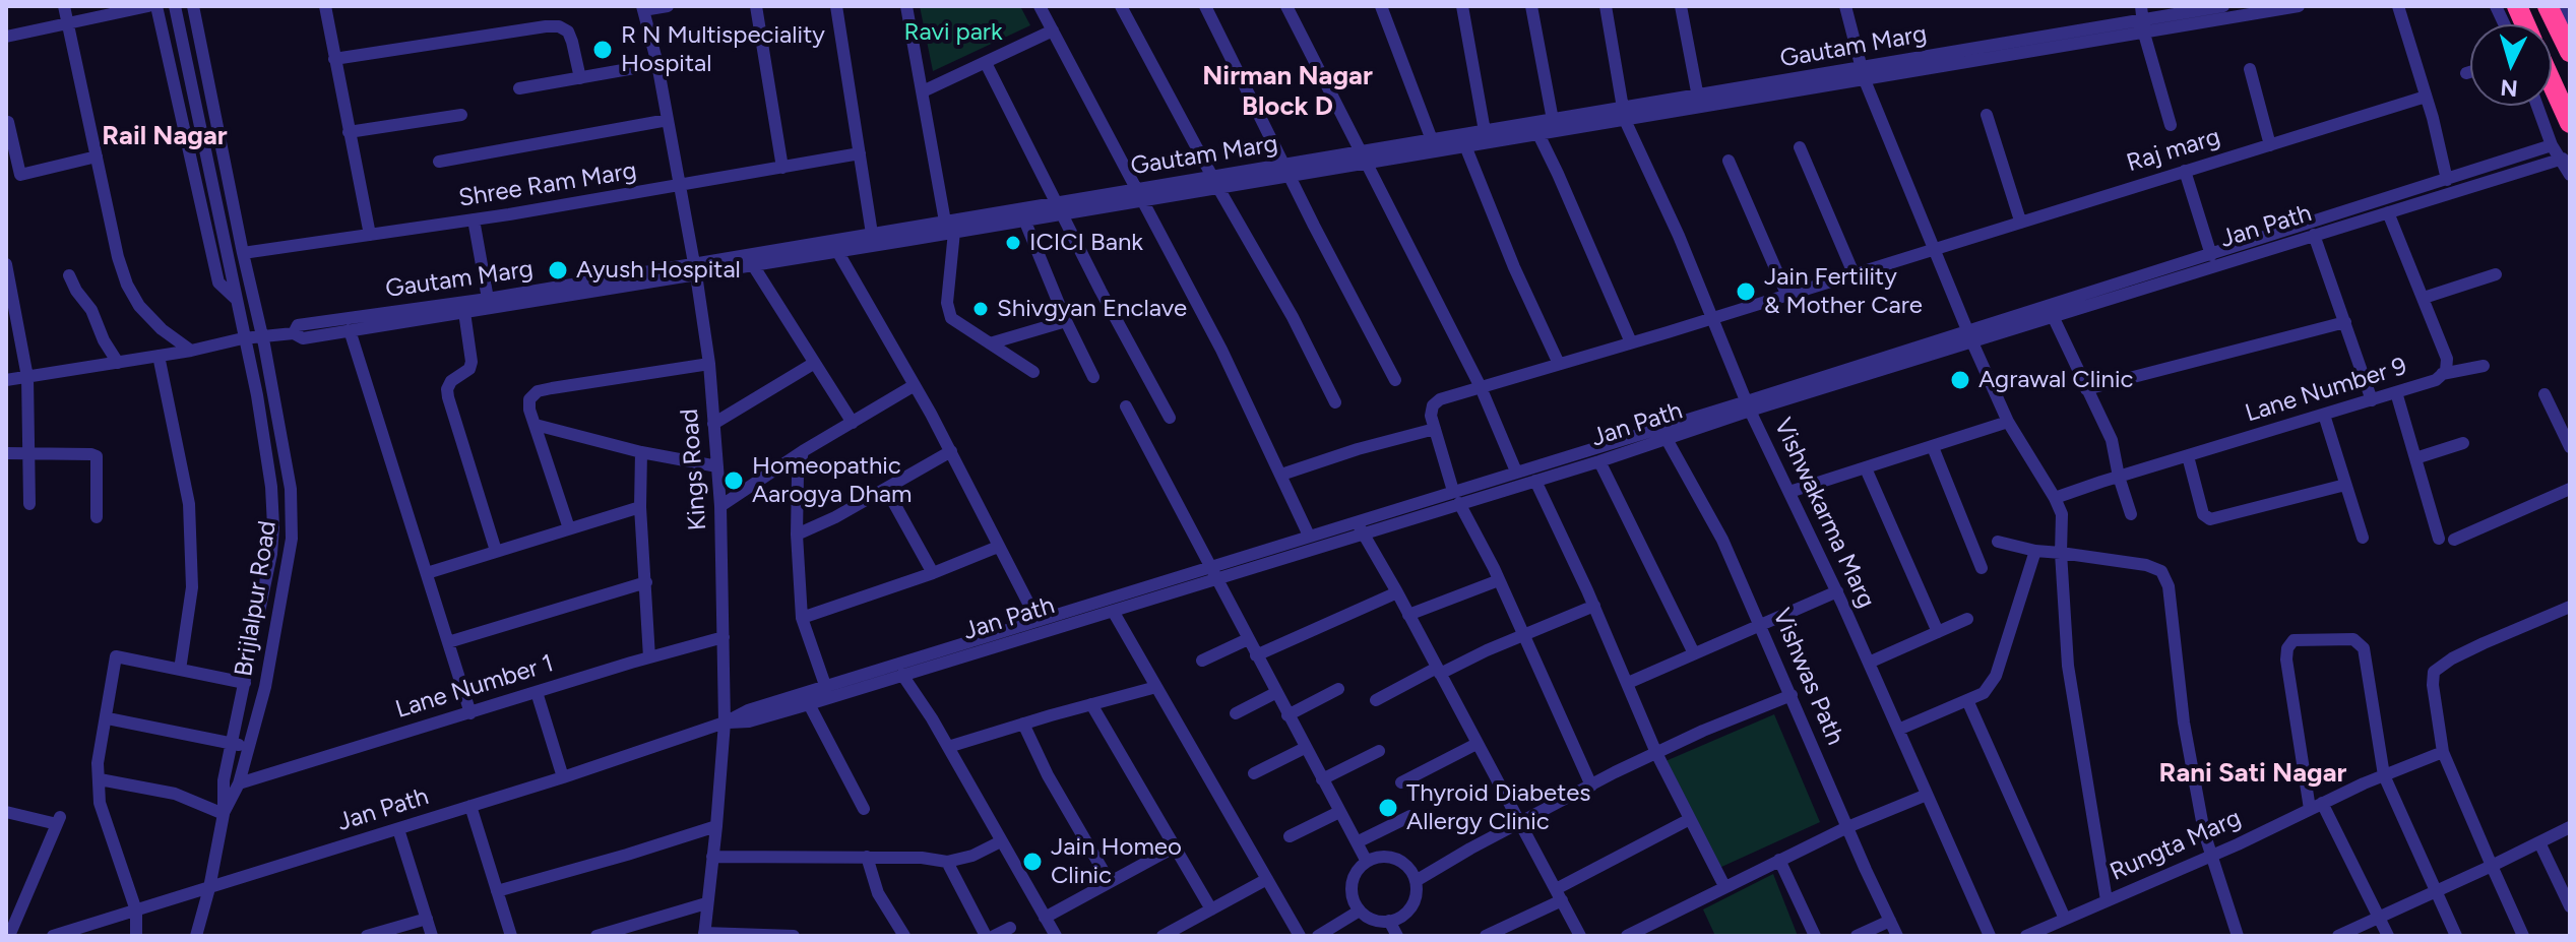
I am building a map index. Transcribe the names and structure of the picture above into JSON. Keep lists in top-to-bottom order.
{
  "streets": {
    "street": [
      "Gautam Marg",
      "Raj marg",
      "Shree Ram Marg",
      "Jan Path",
      "Lane Number 9",
      "Kings Road",
      "Vishwakarma Marg",
      "Brijlalpur Road",
      "Vishwas Path",
      "Lane Number 1",
      "Rungta Marg"
    ]
  },
  "crossings": [
    ["Gautam Marg", "Kings Road"],
    ["Gautam Marg", "Vishwakarma Marg"],
    ["Raj marg", "Vishwakarma Marg"],
    ["Shree Ram Marg", "Kings Road"],
    ["Shree Ram Marg", "Brijlalpur Road"],
    ["Jan Path", "Lane Number 9"],
    ["Jan Path", "Kings Road"],
    ["Jan Path", "Vishwakarma Marg"],
    ["Jan Path", "Brijlalpur Road"],
    ["Jan Path", "Vishwas Path"],
    ["Kings Road", "Lane Number 1"],
    ["Brijlalpur Road", "Lane Number 1"]
  ],
  "districts": ["Nirman Nagar Block D", "Rail Nagar", "Rani Sati Nagar"],
  "parks": ["Ravi park"],
  "places": [
    "R N Multispeciality Hospital",
    "ICICI Bank",
    "Ayush Hospital",
    "Jain Fertility & Mother Care",
    "Shivgyan Enclave",
    "Agrawal Clinic",
    "Homeopathic Aarogya Dham",
    "Thyroid Diabetes Allergy Clinic",
    "Jain Homeo Clinic"
  ],
  "north": "bottom"
}
